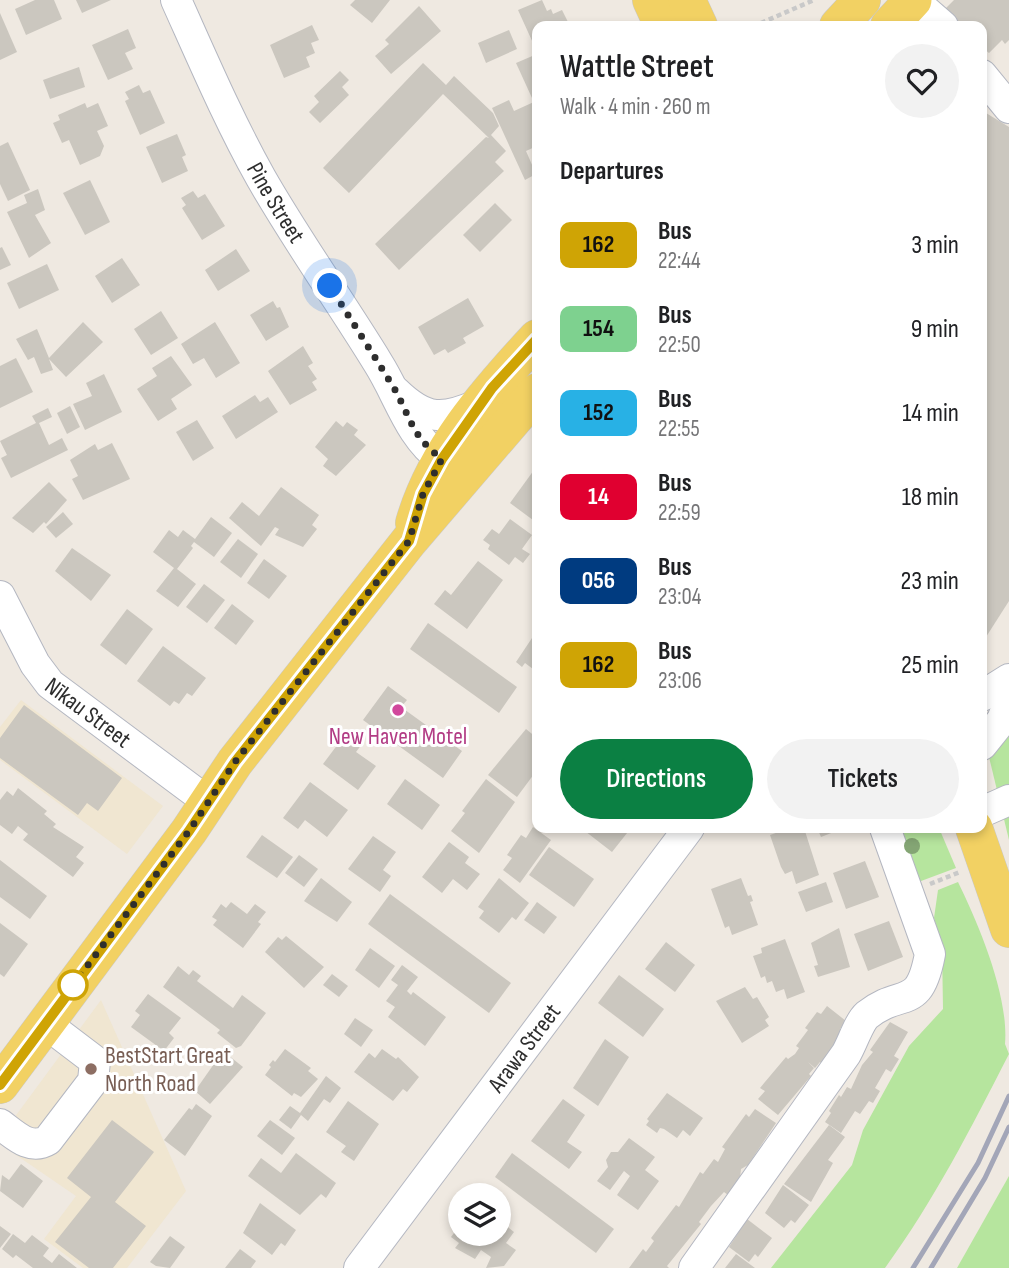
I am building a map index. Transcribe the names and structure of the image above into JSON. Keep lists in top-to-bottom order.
{
  "streets": {
    "street": ["Pine Street", "Nīkau Street", "Arawa Street"]
  },
  "places": ["New Haven Motel", "BestStart Great North Road"],
  "lines": ["bus line 162"],
  "page": {
    "heading": [
      ["Wattle Street", "Walk · 4 min · 260 m"],
      "Departures"
    ],
    "list": [
      {
        "mark": "162",
        "name": "Bus",
        "note": "22:44",
        "value": "3 min"
      },
      {
        "mark": "154",
        "name": "Bus",
        "note": "22:50",
        "value": "9 min"
      },
      {
        "mark": "152",
        "name": "Bus",
        "note": "22:55",
        "value": "14 min"
      },
      {
        "mark": "14",
        "name": "Bus",
        "note": "22:59",
        "value": "18 min"
      },
      {
        "mark": "056",
        "name": "Bus",
        "note": "23:04",
        "value": "23 min"
      },
      {
        "mark": "162",
        "name": "Bus",
        "note": "23:06",
        "value": "25 min"
      }
    ],
    "buttons": ["Directions", "Tickets"]
  }
}
